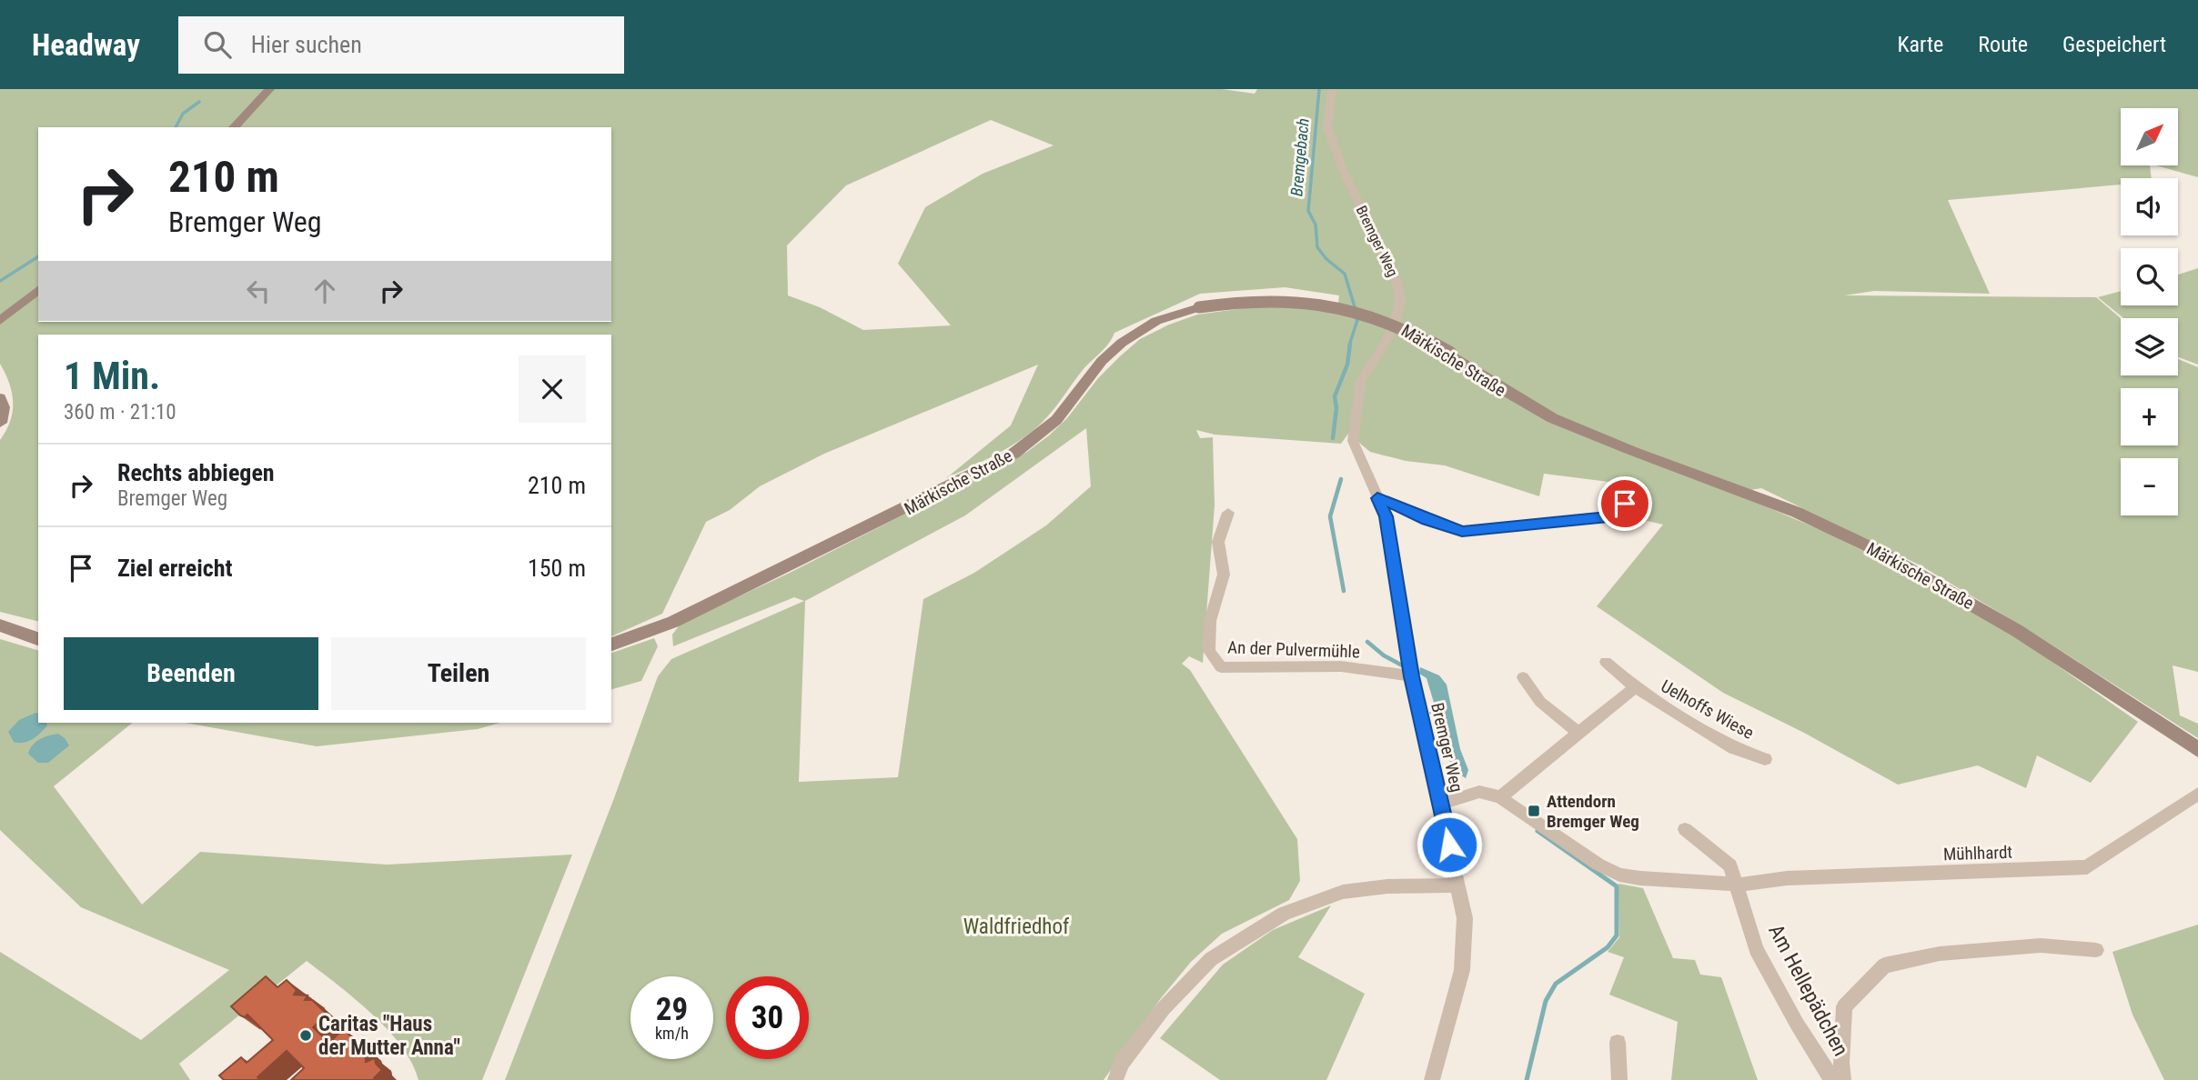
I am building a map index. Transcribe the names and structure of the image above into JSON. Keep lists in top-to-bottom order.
{
  "streets": {
    "main road": ["Märkische Straße"],
    "street": [
      "Bremger Weg",
      "An der Pulvermühle",
      "Uelhoffs Wiese",
      "Mühlhardt",
      "Am Hellepädchen"
    ]
  },
  "crossings": [
    ["Bremger Weg", "An der Pulvermühle"],
    ["Bremger Weg", "Mühlhardt"],
    ["Uelhoffs Wiese", "Mühlhardt"],
    ["Mühlhardt", "Am Hellepädchen"]
  ],
  "water": ["Bremgebach"],
  "parks": ["Waldfriedhof"],
  "places": {
    "transit": ["Attendorn Bremger Weg"],
    "other": ["Caritas \"Haus der Mutter Anna\""]
  },
  "north": "top right",
  "page": {
    "header": "Headway",
    "search": "Hier suchen",
    "nav": ["Karte", "Route", "Gespeichert"],
    "map_buttons": ["+", "−"],
    "turn": ["210 m", "Bremger Weg"],
    "heading": ["1 Min.", "360 m · 21:10"],
    "list": [
      {
        "name": "Rechts abbiegen",
        "note": "Bremger Weg",
        "value": "210 m"
      },
      {
        "name": "Ziel erreicht",
        "value": "150 m"
      }
    ],
    "buttons": ["Beenden", "Teilen"],
    "speed": "29 km/h",
    "limit": "30"
  }
}
